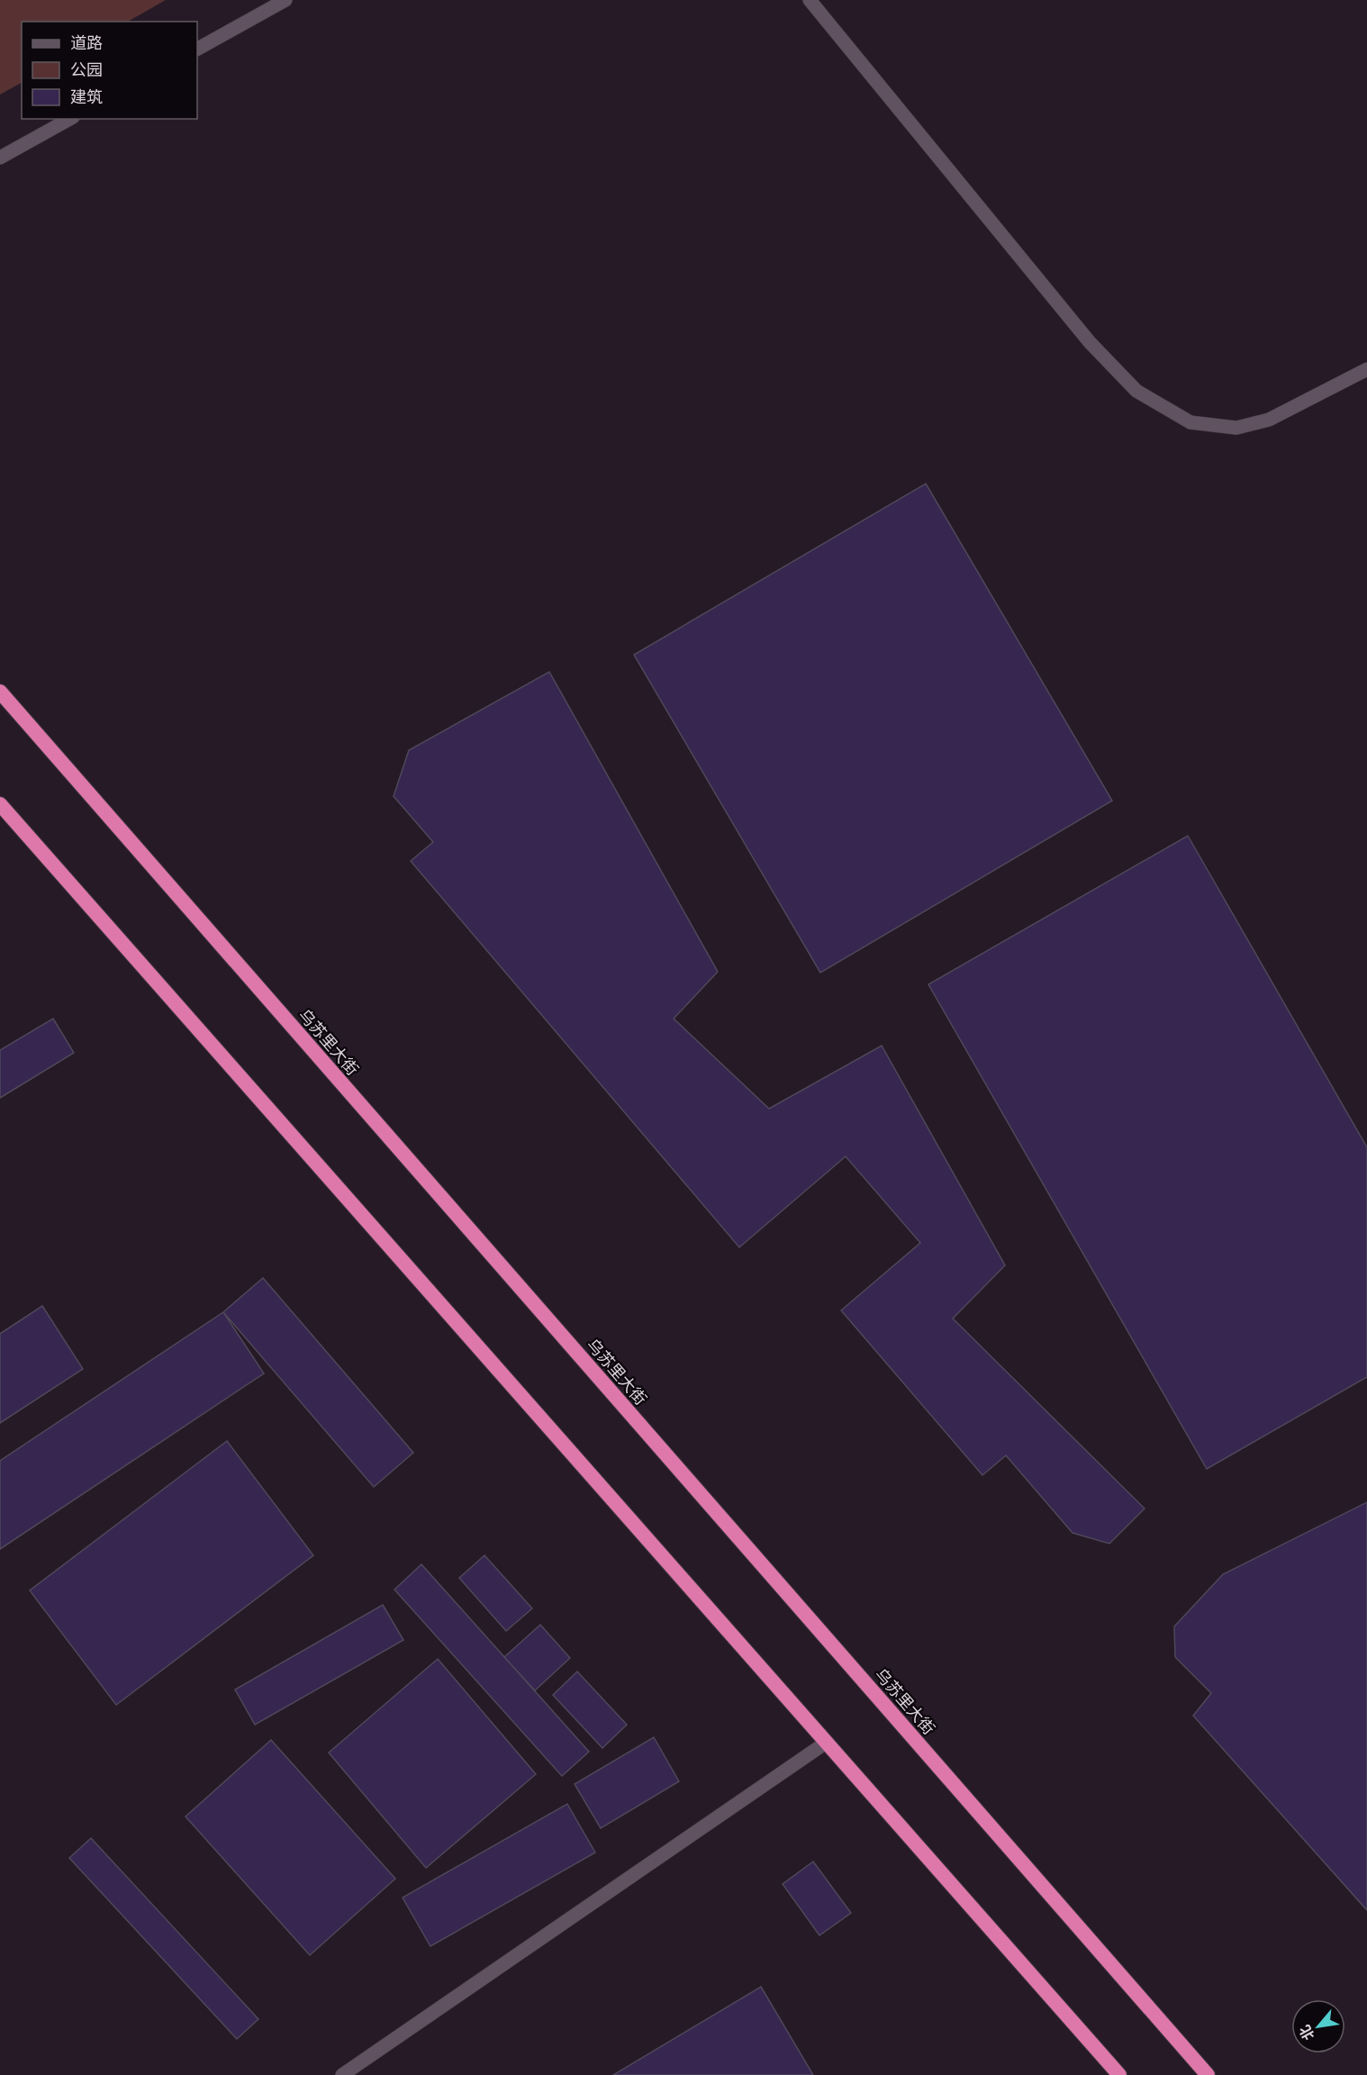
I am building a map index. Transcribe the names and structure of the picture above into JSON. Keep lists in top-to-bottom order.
{
  "streets": {
    "highway": ["乌苏里大街"]
  },
  "legend": ["道路", "公园", "建筑"],
  "north": "bottom left"
}
